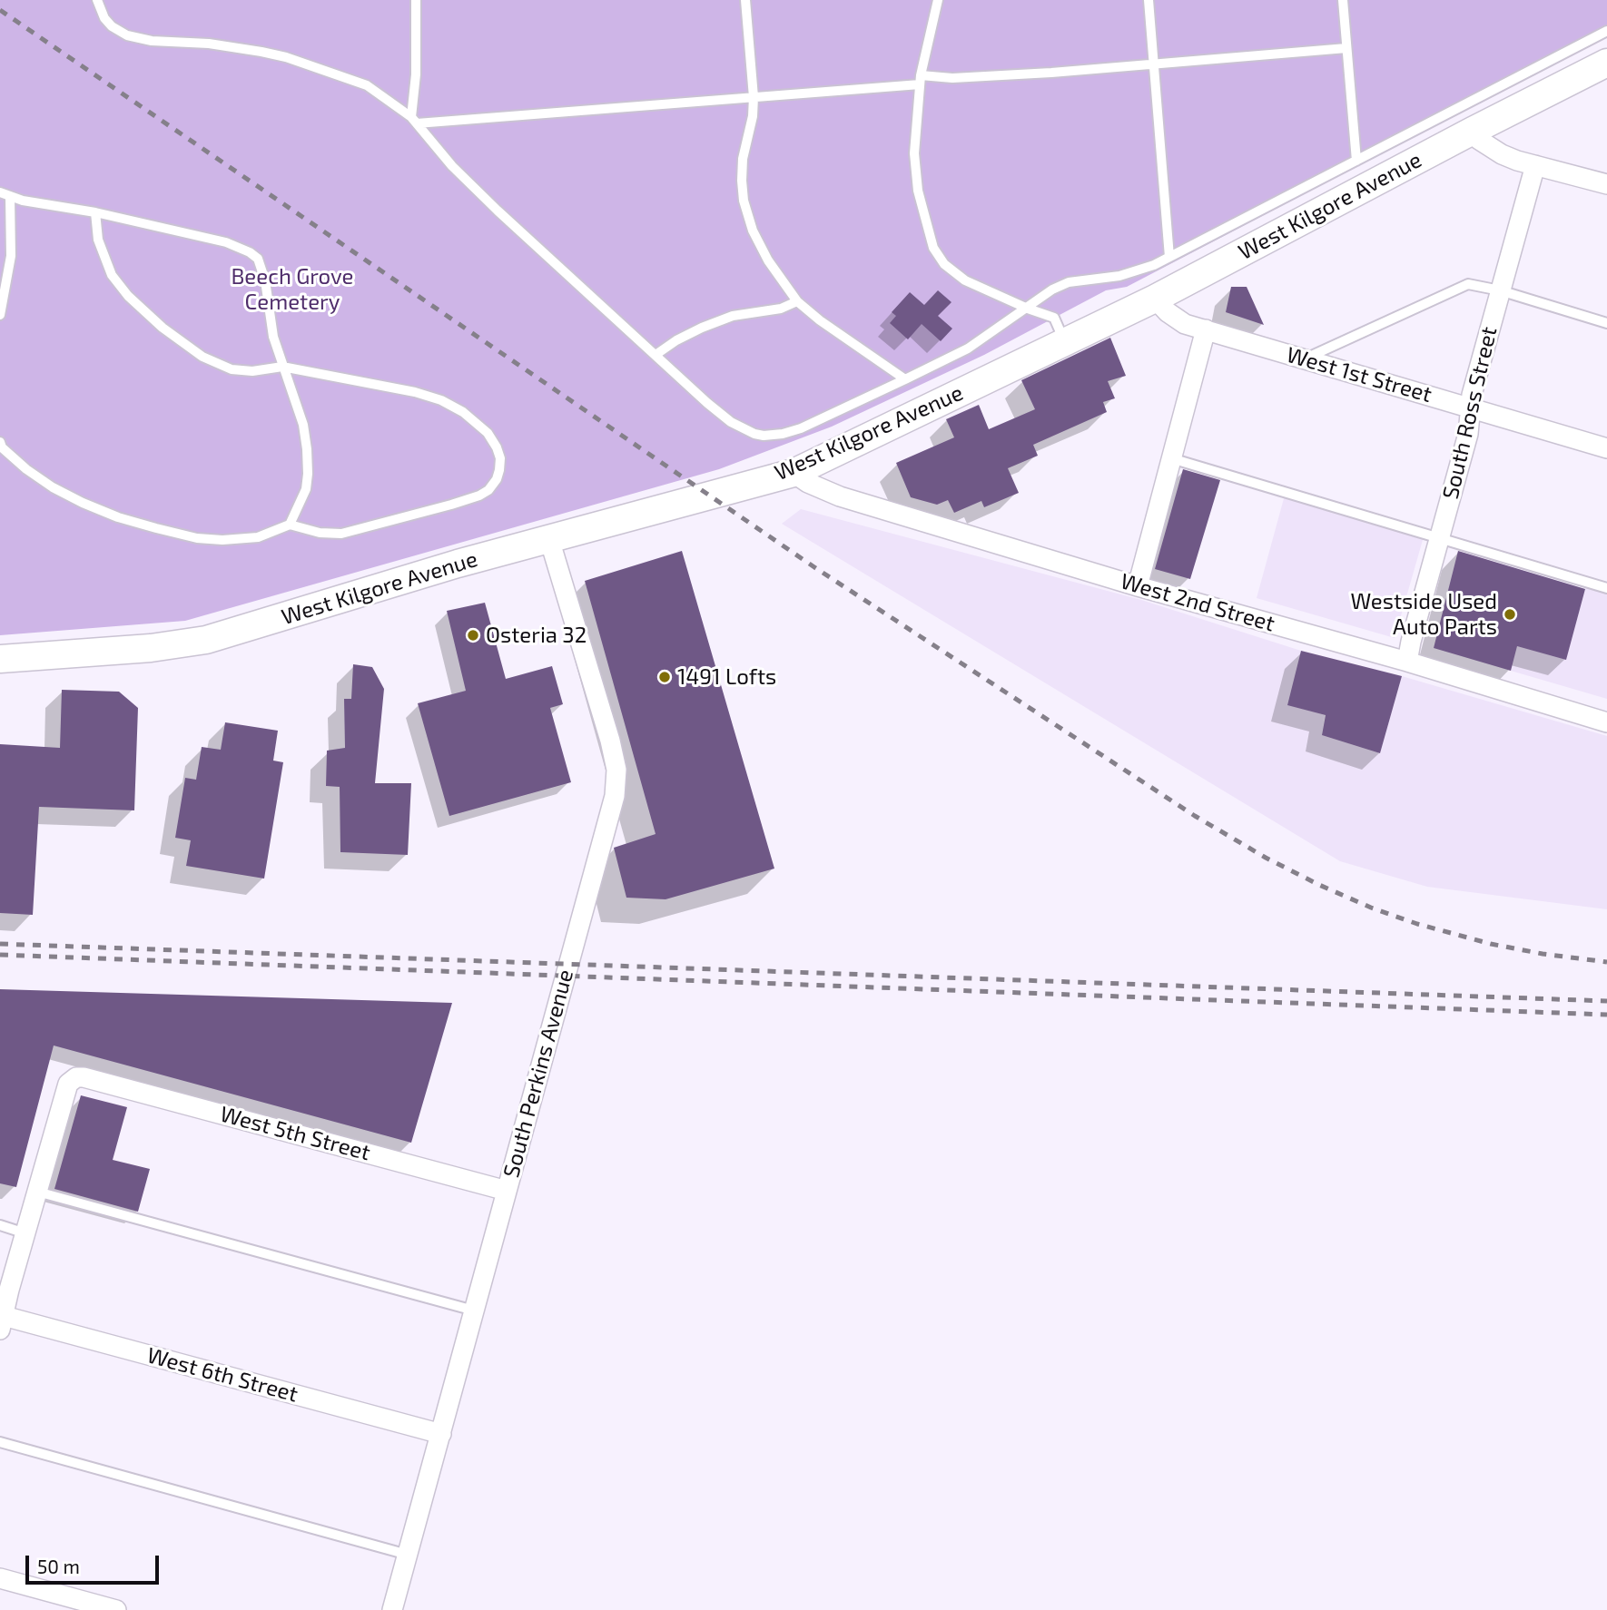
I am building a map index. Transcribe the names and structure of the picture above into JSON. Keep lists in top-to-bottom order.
{
  "streets": {
    "main road": ["West Kilgore Avenue"],
    "street": [
      "West 1st Street",
      "South Ross Street",
      "West 2nd Street",
      "South Perkins Avenue",
      "West 5th Street",
      "West 6th Street"
    ]
  },
  "crossings": [
    ["West Kilgore Avenue", "West 1st Street"],
    ["West Kilgore Avenue", "West 2nd Street"],
    ["West Kilgore Avenue", "South Perkins Avenue"],
    ["West 1st Street", "South Ross Street"],
    ["South Ross Street", "West 2nd Street"],
    ["South Perkins Avenue", "West 5th Street"],
    ["South Perkins Avenue", "West 6th Street"]
  ],
  "parks": ["Beech Grove Cemetery"],
  "places": ["Westside Used Auto Parts", "Osteria 32", "1491 Lofts"],
  "scale_bar": "50 m"
}
